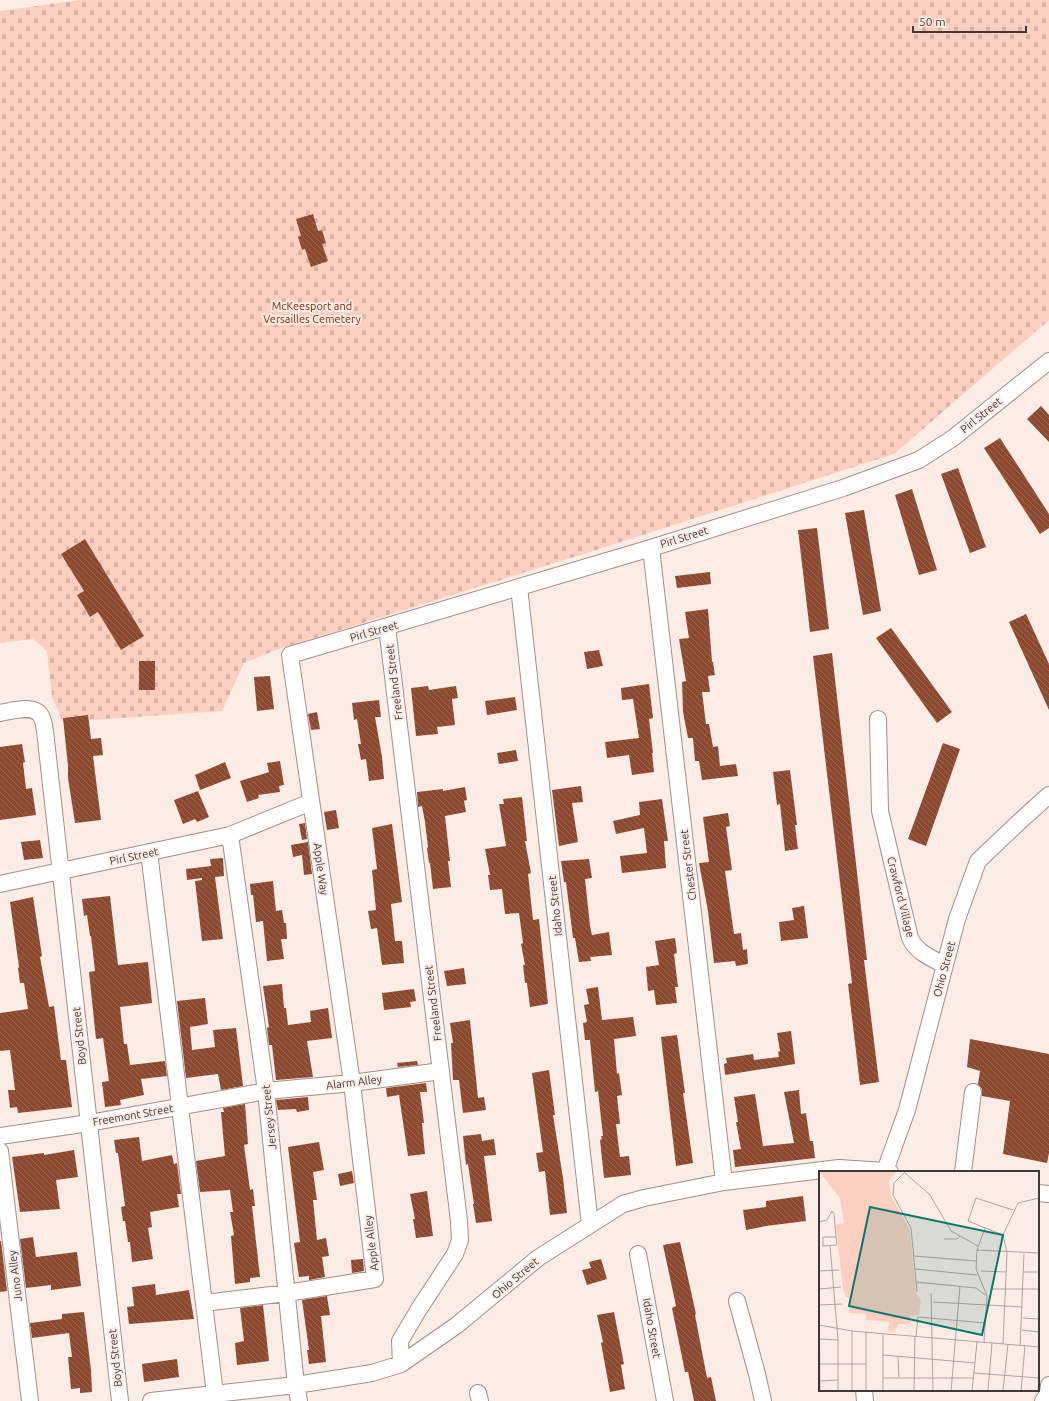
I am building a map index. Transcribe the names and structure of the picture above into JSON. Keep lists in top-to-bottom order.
{
  "streets": {
    "street": [
      "Pirl Street",
      "Freeland Street",
      "Chester Street",
      "Apple Way",
      "Crawford Village",
      "Idaho Street",
      "Ohio Street",
      "Boyd Street",
      "Alarm Alley",
      "Freemont Street",
      "Jersey Street",
      "Apple Alley",
      "Juno Alley"
    ]
  },
  "crossings": [
    ["Pirl Street", "Freeland Street"],
    ["Pirl Street", "Chester Street"],
    ["Pirl Street", "Apple Way"],
    ["Pirl Street", "Idaho Street"],
    ["Pirl Street", "Boyd Street"],
    ["Pirl Street", "Jersey Street"],
    ["Freeland Street", "Ohio Street"],
    ["Freeland Street", "Alarm Alley"],
    ["Chester Street", "Ohio Street"],
    ["Apple Way", "Alarm Alley"],
    ["Apple Way", "Apple Alley"],
    ["Crawford Village", "Ohio Street"],
    ["Idaho Street", "Ohio Street"],
    ["Ohio Street", "Jersey Street"],
    ["Boyd Street", "Freemont Street"],
    ["Alarm Alley", "Freemont Street"],
    ["Alarm Alley", "Jersey Street"],
    ["Alarm Alley", "Apple Alley"],
    ["Freemont Street", "Jersey Street"],
    ["Jersey Street", "Apple Alley"]
  ],
  "parks": ["McKeesport and Versailles Cemetery"],
  "scale_bar": "50 m"
}
